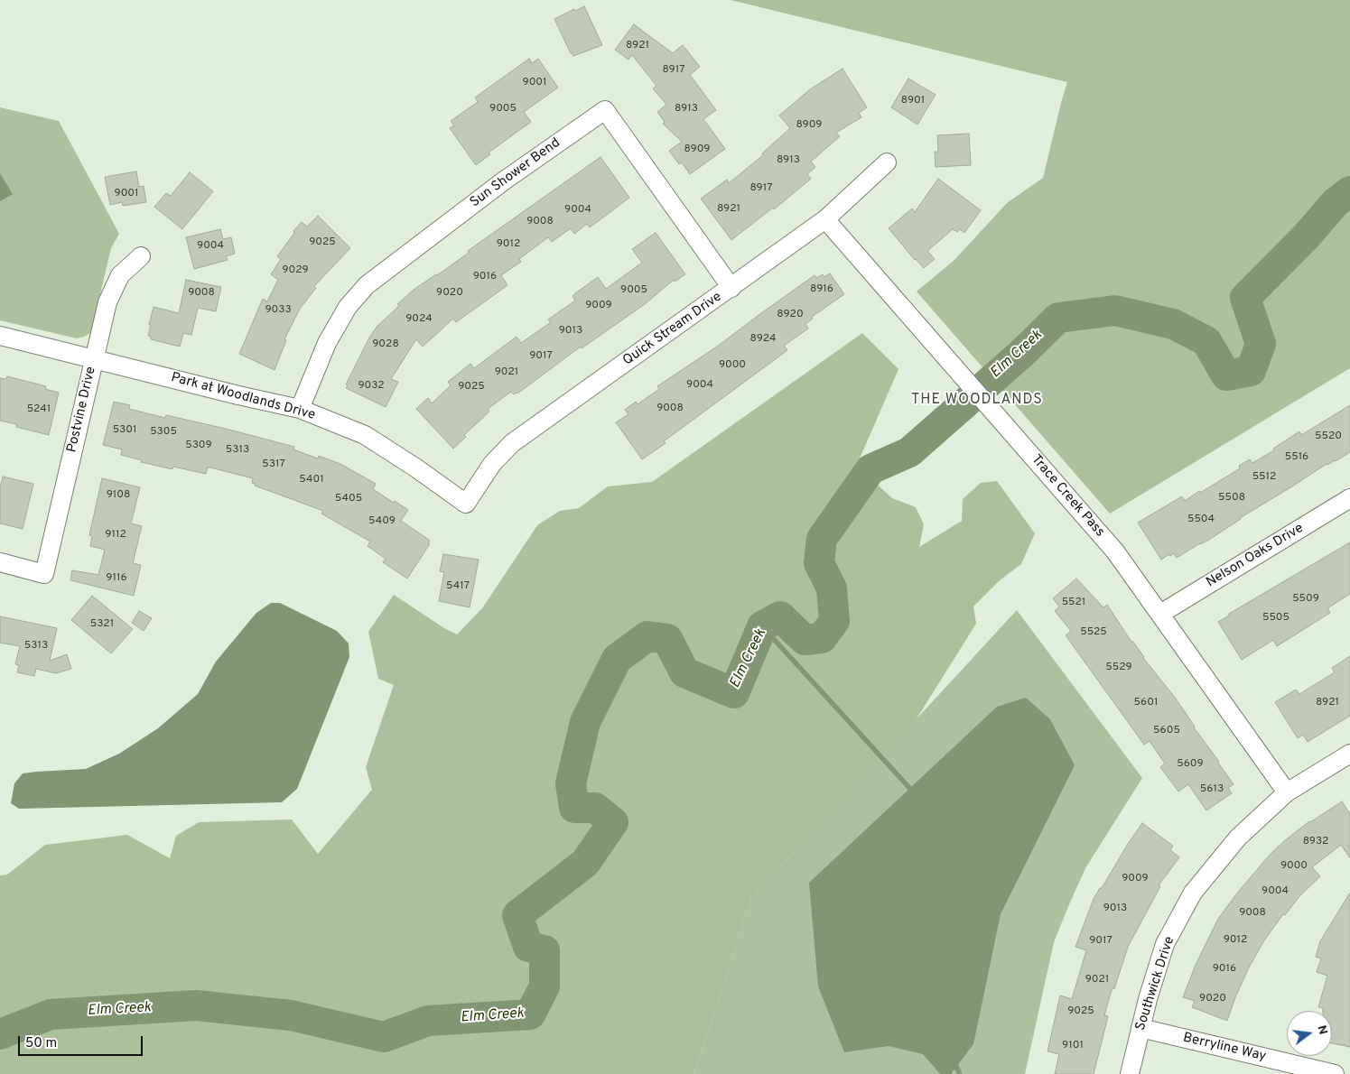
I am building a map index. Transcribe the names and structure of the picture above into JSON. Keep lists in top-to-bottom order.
{
  "streets": {
    "street": [
      "Sun Shower Bend",
      "Quick Stream Drive",
      "Park at Woodlands Drive",
      "Postvine Drive",
      "Trace Creek Pass",
      "Nelson Oaks Drive",
      "Southwick Drive",
      "Berryline Way"
    ]
  },
  "crossings": [
    ["Sun Shower Bend", "Quick Stream Drive"],
    ["Sun Shower Bend", "Park at Woodlands Drive"],
    ["Quick Stream Drive", "Park at Woodlands Drive"],
    ["Quick Stream Drive", "Trace Creek Pass"],
    ["Park at Woodlands Drive", "Postvine Drive"],
    ["Trace Creek Pass", "Nelson Oaks Drive"],
    ["Trace Creek Pass", "Southwick Drive"],
    ["Southwick Drive", "Berryline Way"]
  ],
  "districts": ["THE WOODLANDS"],
  "water": ["Elm Creek"],
  "house_numbers": [
    "8921",
    "8917",
    "9001",
    "8901",
    "9005",
    "8913",
    "8909",
    "8909",
    "8913",
    "8917",
    "9001",
    "8921",
    "9004",
    "9008",
    "9025",
    "9012",
    "9004",
    "9029",
    "9016",
    "8916",
    "9005",
    "9008",
    "9020",
    "9009",
    "9033",
    "8920",
    "9024",
    "9013",
    "8924",
    "9028",
    "9017",
    "9000",
    "9021",
    "9004",
    "9032",
    "9025",
    "9008",
    "5241",
    "5301",
    "5305",
    "5520",
    "5309",
    "5313",
    "5516",
    "5317",
    "5512",
    "5401",
    "9108",
    "5508",
    "5405",
    "5504",
    "5409",
    "9112",
    "9116",
    "5417",
    "5509",
    "5521",
    "5505",
    "5321",
    "5525",
    "5313",
    "5529",
    "5601",
    "8921",
    "5605",
    "5609",
    "5613",
    "8932",
    "9000",
    "9009",
    "9004",
    "9013",
    "9008",
    "9012",
    "9017",
    "9016",
    "9021",
    "9020",
    "9025",
    "9101"
  ],
  "scale_bar": "50 m",
  "north": "right"
}
